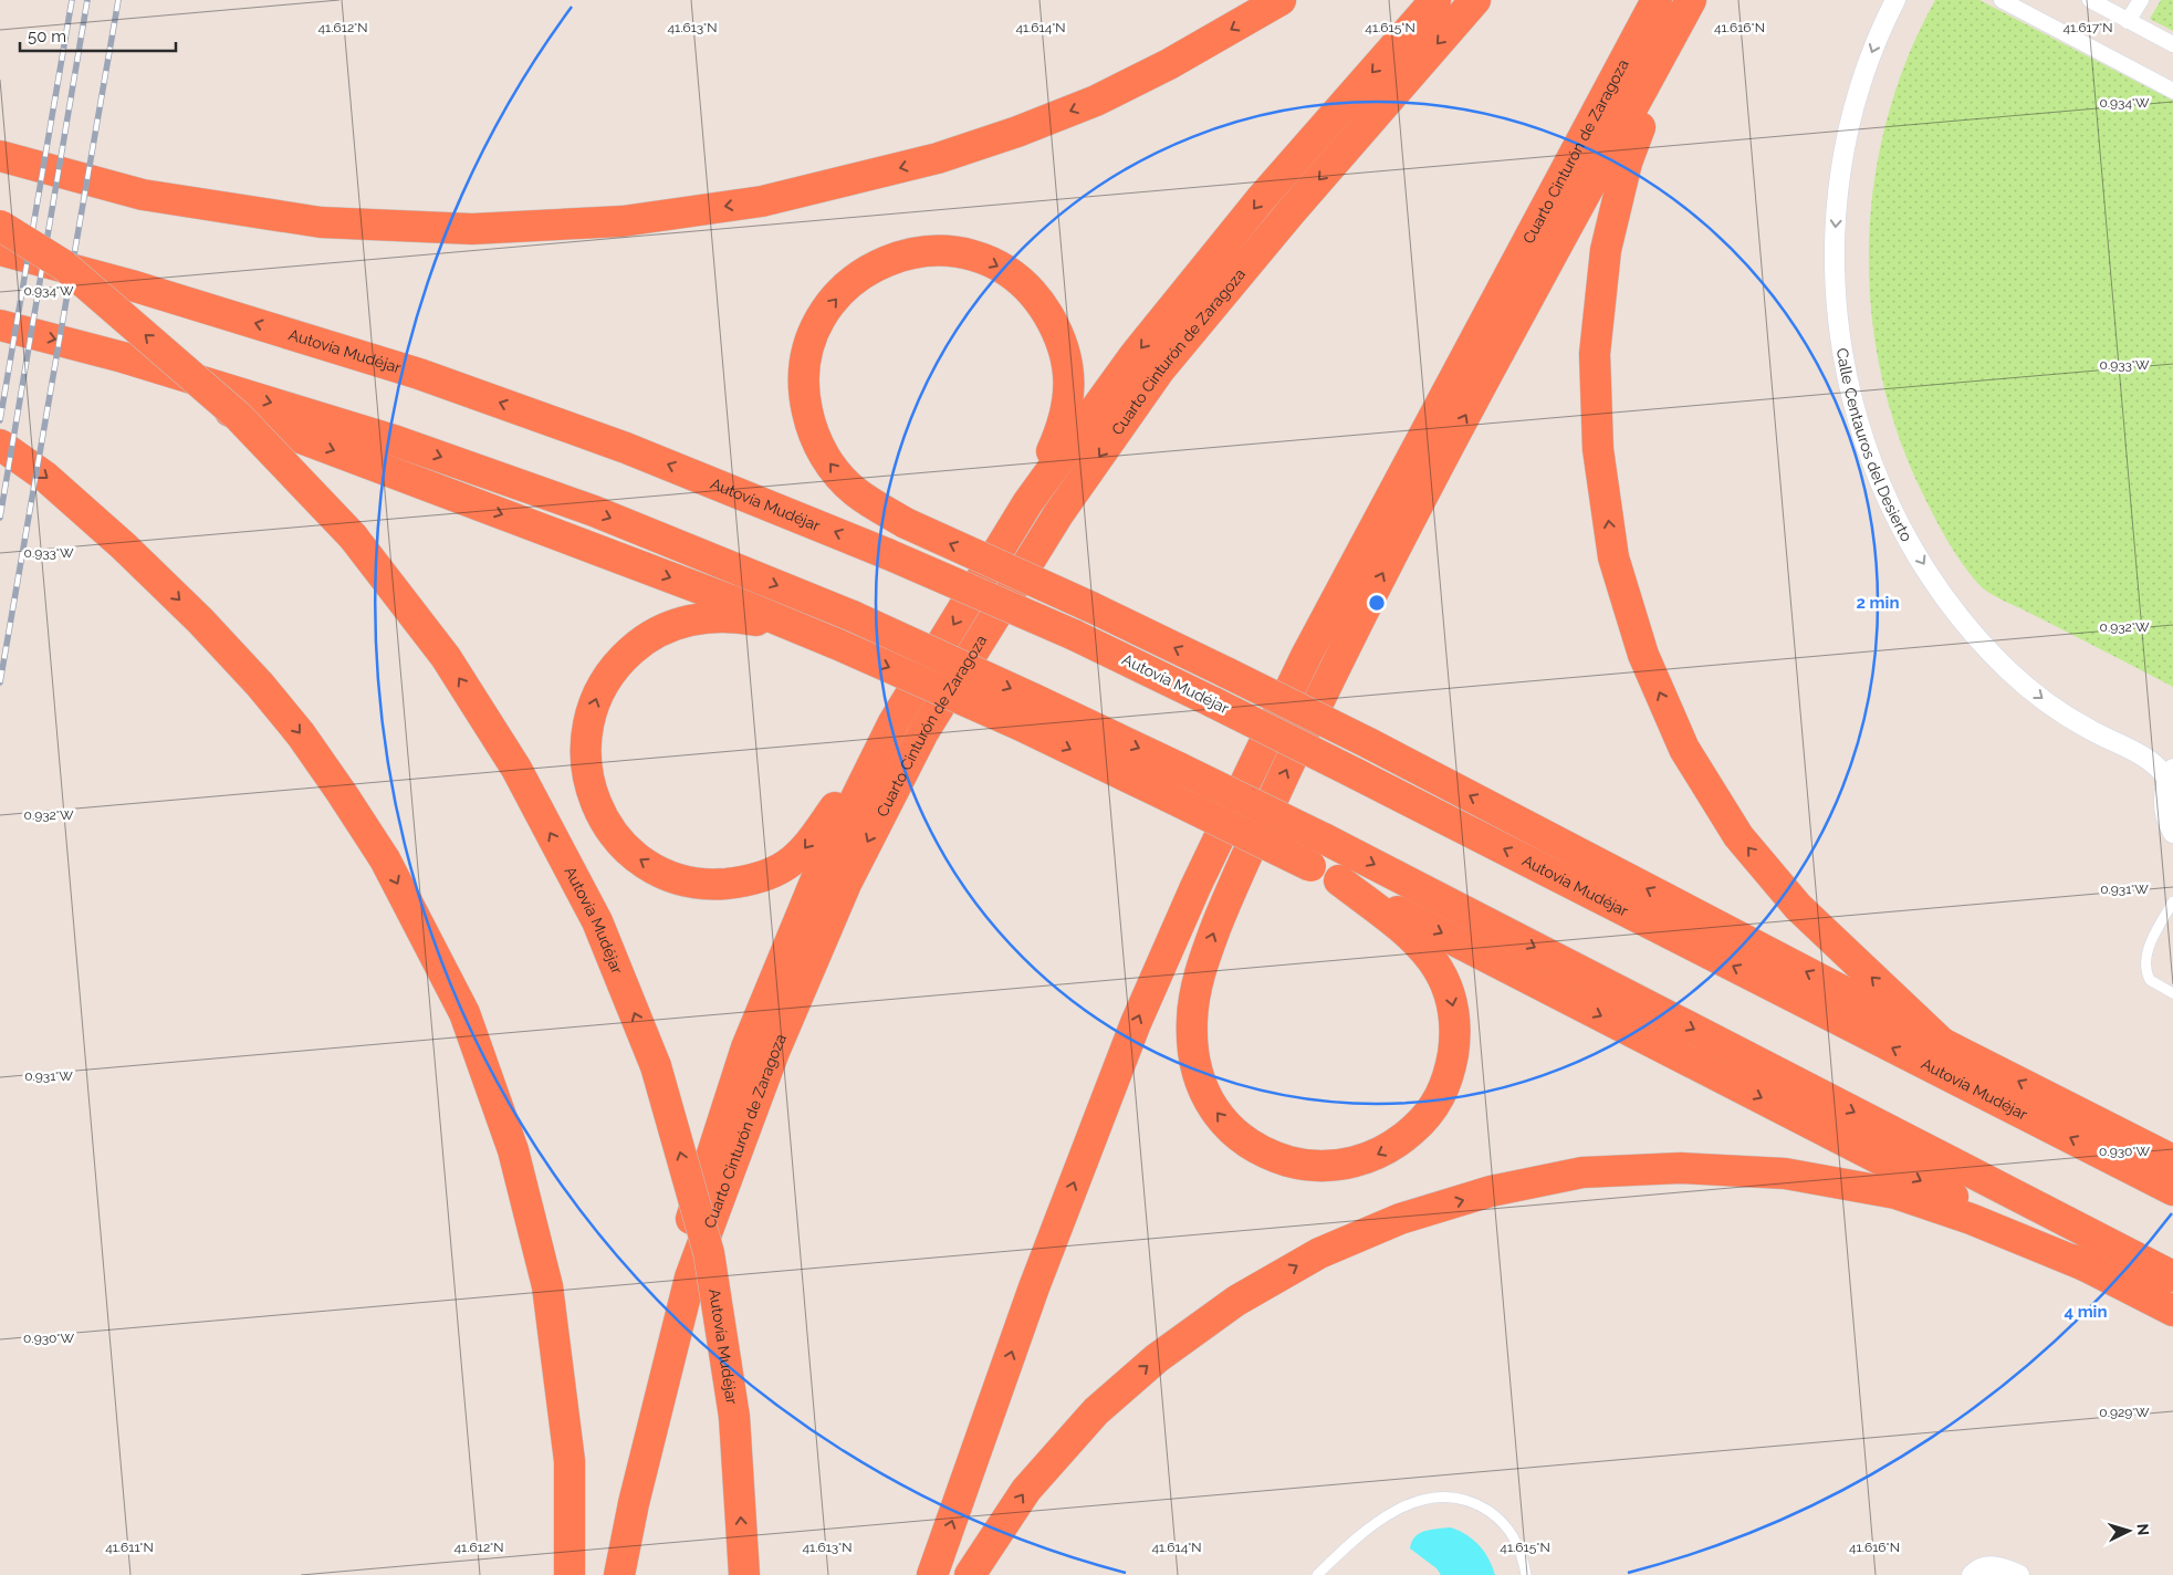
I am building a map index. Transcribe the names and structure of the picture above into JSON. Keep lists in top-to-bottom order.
{
  "streets": {
    "highway": ["Cuarto Cinturón de Zaragoza", "Autovía Mudéjar"],
    "street": ["Calle Centauros del Desierto"]
  },
  "one_way": ["Calle Centauros del Desierto"],
  "scale_bar": "50 m",
  "north": "right",
  "coordinates": [
    "41.612°N",
    "41.613°N",
    "41.614°N",
    "41.615°N",
    "41.616°N",
    "41.617°N",
    "0.934°W",
    "0.933°W",
    "0.932°W",
    "0.931°W",
    "0.930°W",
    "0.929°W",
    "41.611°N"
  ],
  "rings": ["2 min", "4 min"]
}
